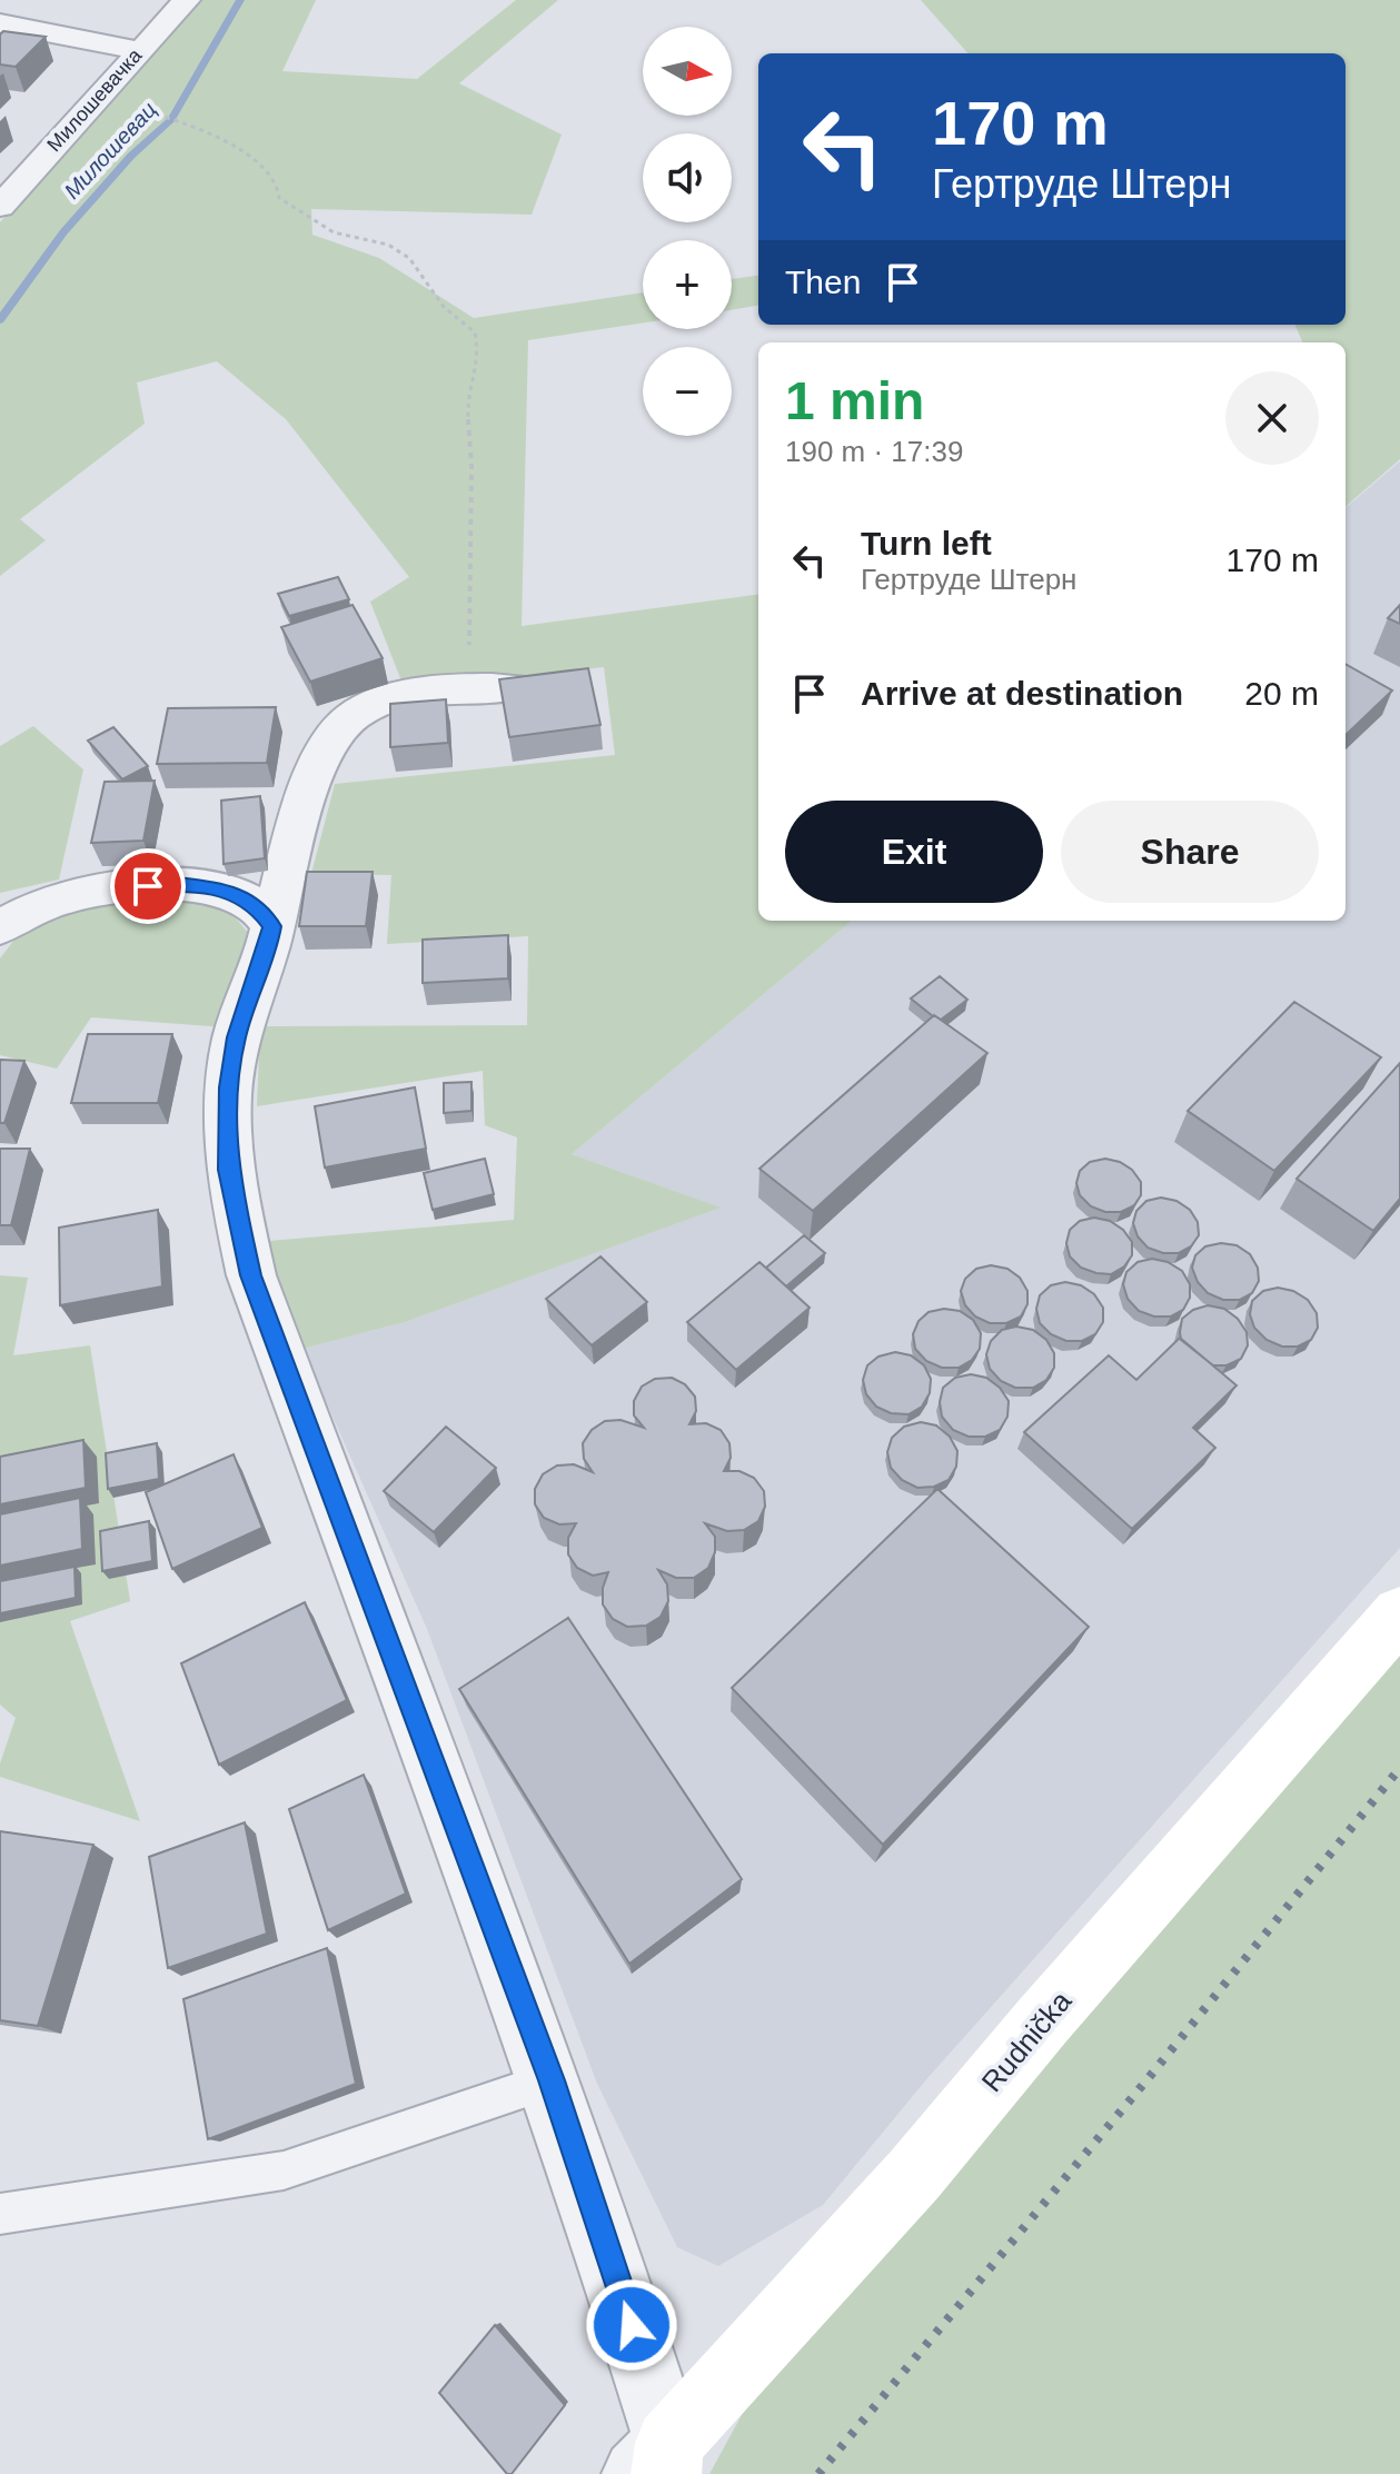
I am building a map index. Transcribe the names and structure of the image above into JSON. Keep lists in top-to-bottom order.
{
  "streets": {
    "street": ["Милошевачка", "Rudnička"]
  },
  "water": ["Милошевац"],
  "north": "right",
  "page": {
    "map_buttons": ["+", "−"],
    "turn": ["170 m", "Гертруде Штерн"],
    "then": "Then",
    "heading": ["1 min", "190 m · 17:39"],
    "list": [
      {
        "name": "Turn left",
        "note": "Гертруде Штерн",
        "value": "170 m"
      },
      {
        "name": "Arrive at destination",
        "value": "20 m"
      }
    ],
    "buttons": ["Exit", "Share"]
  }
}
